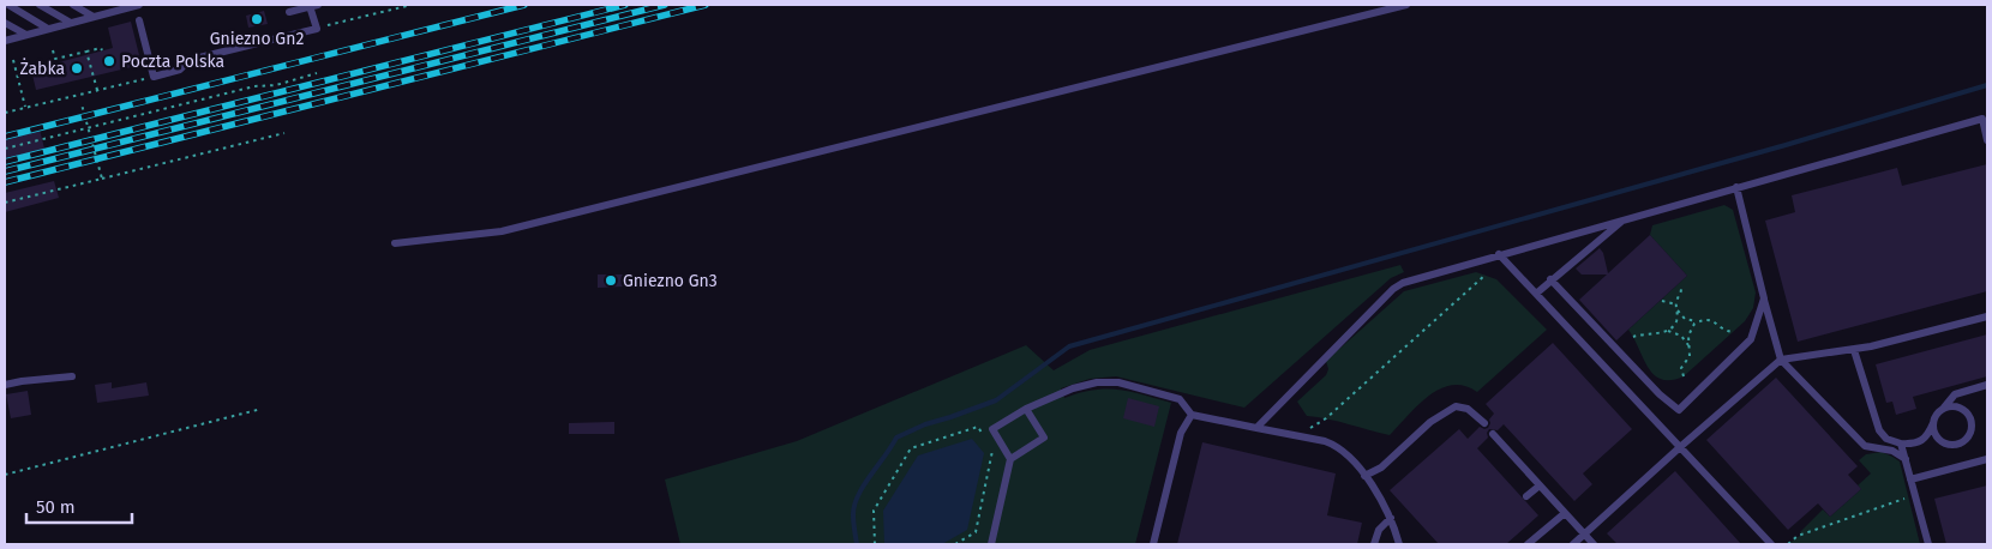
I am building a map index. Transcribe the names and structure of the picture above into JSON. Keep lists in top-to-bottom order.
{
  "places": [
    "Gniezno Gn2",
    "Poczta Polska",
    "Żabka",
    "Gniezno Gn3"
  ],
  "scale_bar": "50 m"
}
